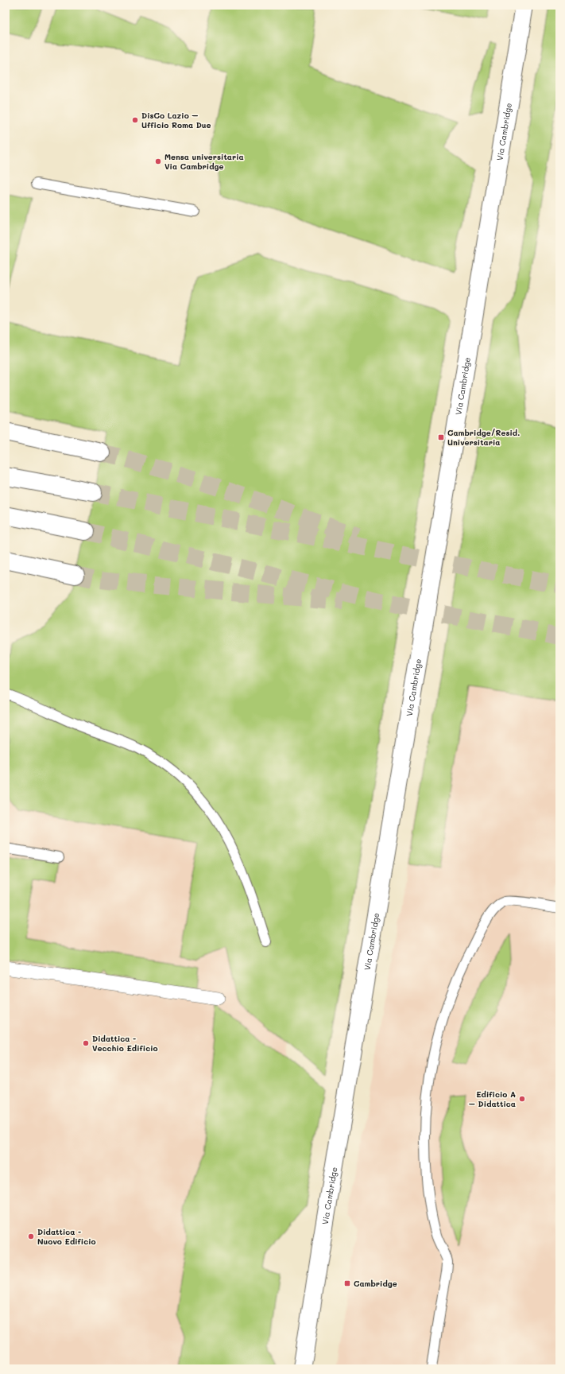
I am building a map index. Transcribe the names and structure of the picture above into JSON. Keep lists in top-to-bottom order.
{
  "streets": {
    "street": ["Via Cambridge"]
  },
  "places": {
    "other": [
      "DisCo Lazio – Ufficio Roma Due",
      "Mensa universitaria Via Cambridge",
      "Didattica - Vecchio Edificio",
      "Edificio A – Didattica",
      "Didattica - Nuovo Edificio"
    ],
    "transit": ["Cambridge/Resid. Universitaria", "Cambridge"]
  }
}
